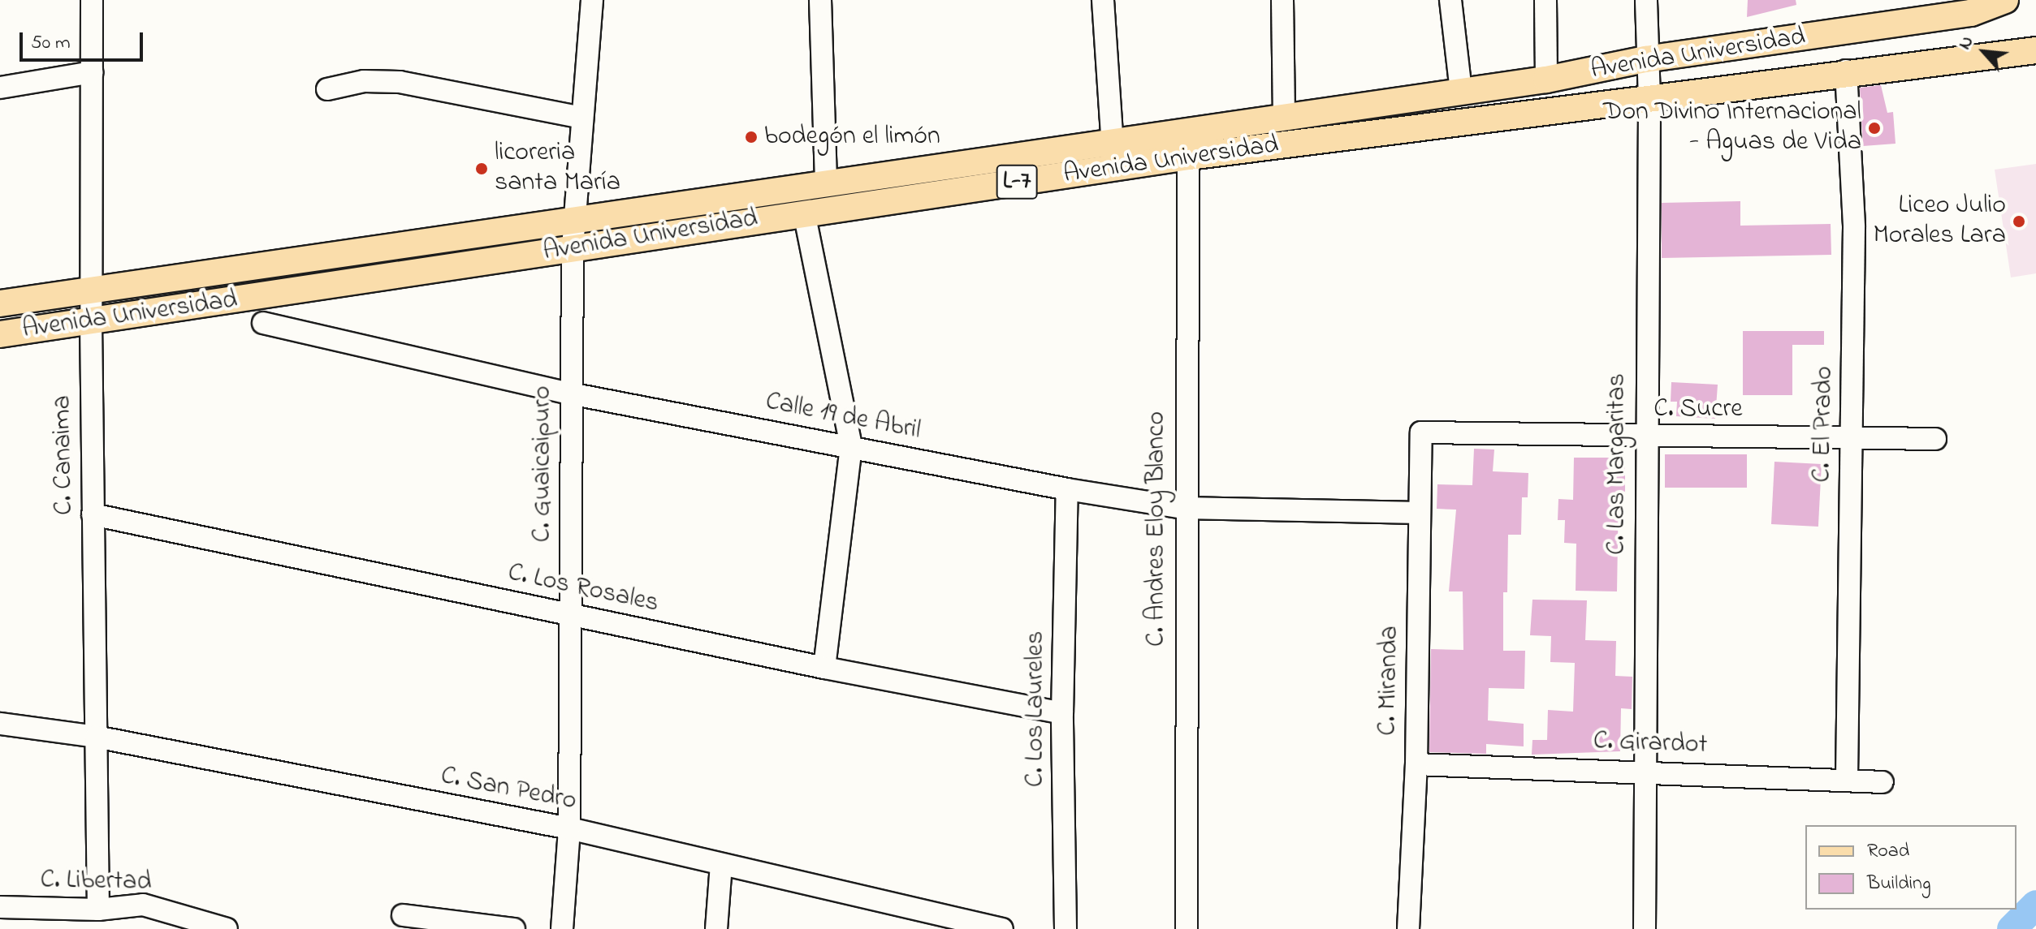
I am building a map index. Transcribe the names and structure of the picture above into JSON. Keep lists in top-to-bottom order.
{
  "streets": {
    "main road": ["Avenida Universidad", "L-7"],
    "street": [
      "C. Sucre",
      "Calle 19 de Abril",
      "C. El Prado",
      "C. Canaima",
      "C. Guaicaipuro",
      "C. Las Margaritas",
      "C. Andres Eloy Blanco",
      "C. Los Rosales",
      "C. Miranda",
      "C. Los Laureles",
      "C. Girardot",
      "C. San Pedro",
      "C. Libertad"
    ]
  },
  "crossings": [
    ["Avenida Universidad", "C. El Prado"],
    ["Avenida Universidad", "C. Canaima"],
    ["Avenida Universidad", "C. Guaicaipuro"],
    ["Avenida Universidad", "C. Las Margaritas"],
    ["Avenida Universidad", "C. Andres Eloy Blanco"],
    ["C. Sucre", "C. El Prado"],
    ["C. Sucre", "C. Las Margaritas"],
    ["C. Sucre", "C. Miranda"],
    ["Calle 19 de Abril", "C. Guaicaipuro"],
    ["Calle 19 de Abril", "C. Andres Eloy Blanco"],
    ["Calle 19 de Abril", "C. Miranda"],
    ["Calle 19 de Abril", "C. Los Laureles"],
    ["C. El Prado", "C. Girardot"],
    ["C. Canaima", "C. Los Rosales"],
    ["C. Canaima", "C. San Pedro"],
    ["C. Canaima", "C. Libertad"],
    ["C. Guaicaipuro", "C. Los Rosales"],
    ["C. Guaicaipuro", "C. San Pedro"],
    ["C. Las Margaritas", "C. Girardot"],
    ["C. Los Rosales", "C. Los Laureles"],
    ["C. Miranda", "C. Girardot"]
  ],
  "places": [
    "Don Divino Internacional - Aguas de Vida",
    "bodegón el limón",
    "licoreria santa María",
    "Liceo Julio Morales Lara"
  ],
  "legend": ["Road", "Building"],
  "scale_bar": "50 m",
  "north": "top left"
}
